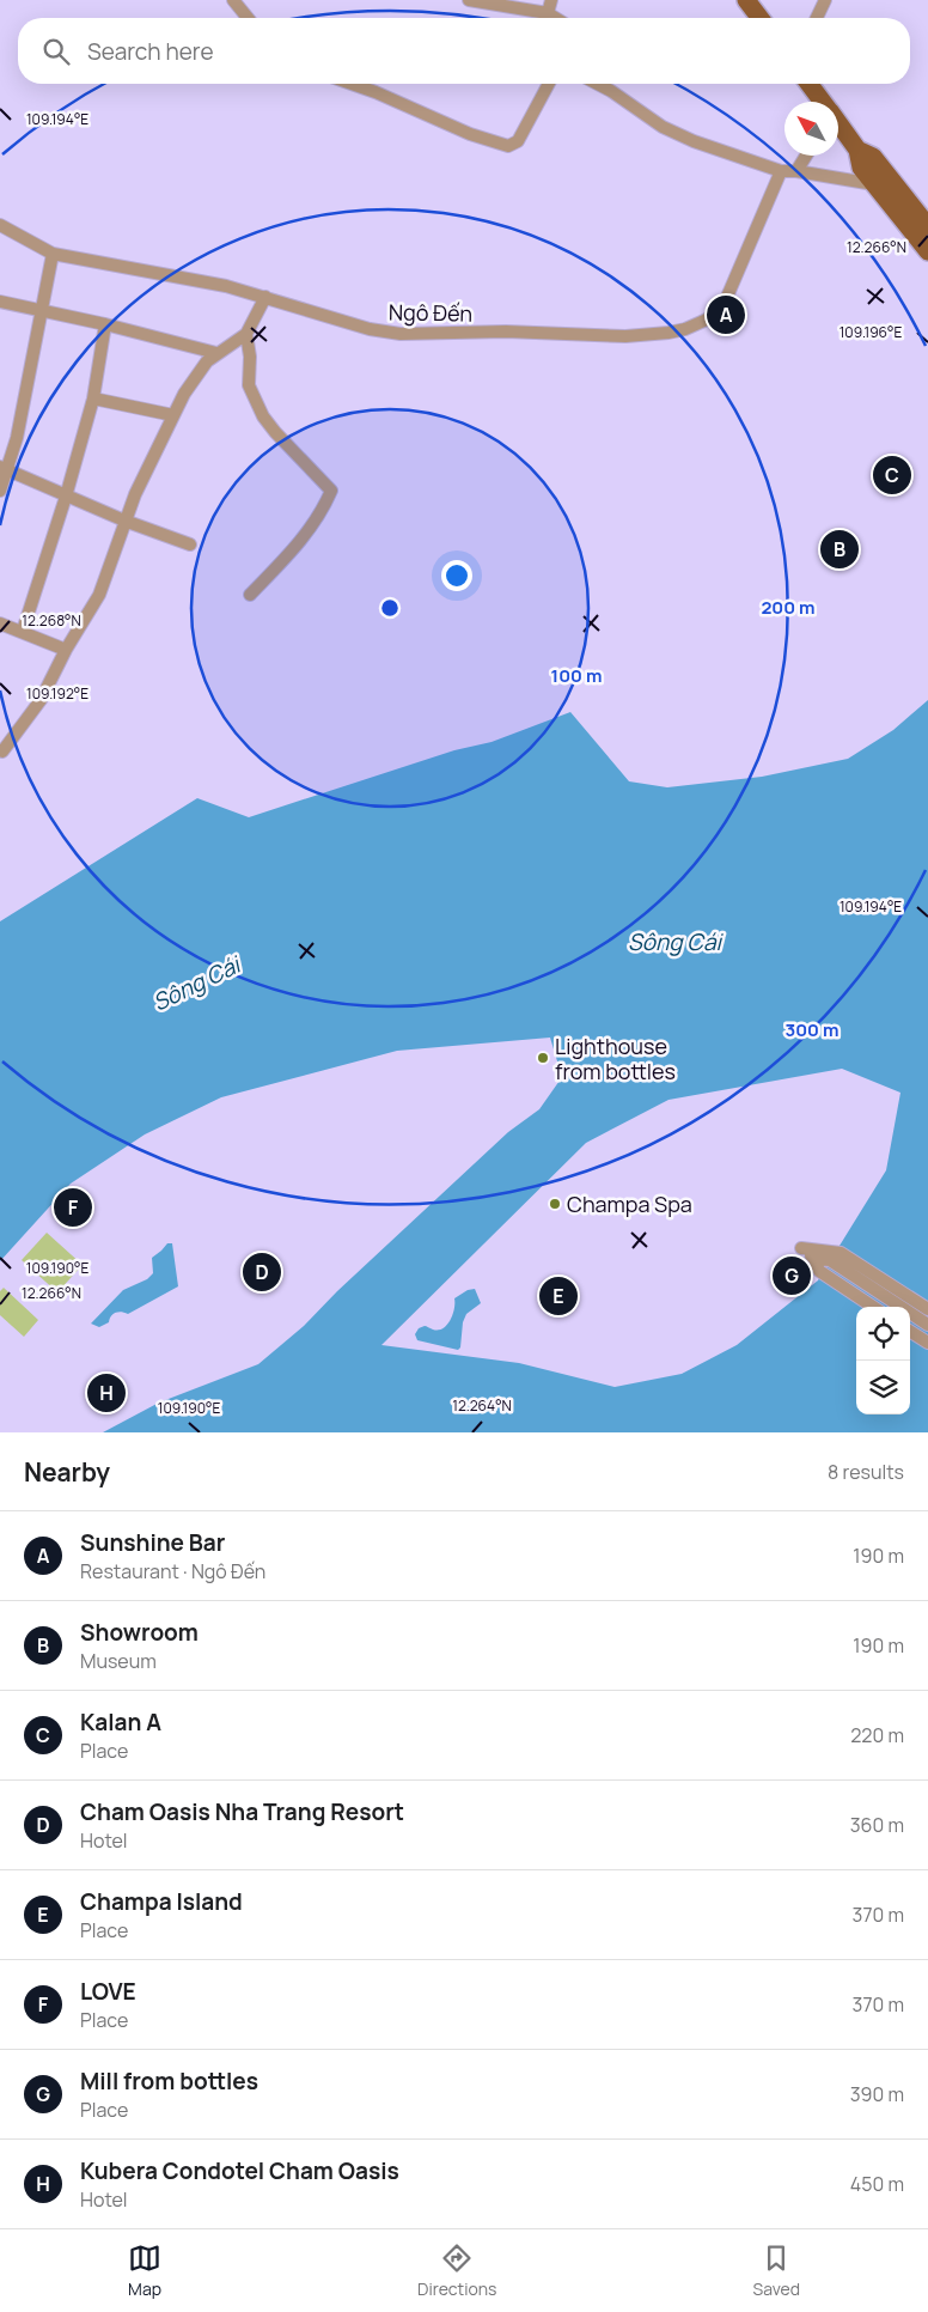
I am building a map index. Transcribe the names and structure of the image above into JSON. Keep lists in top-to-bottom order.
{
  "streets": {
    "street": ["Ngô Đến"]
  },
  "water": ["Sông Cái"],
  "places": ["Lighthouse from bottles", "Champa Spa"],
  "north": "top left",
  "page": {
    "search": "Search here",
    "pins": [
      "A",
      "C",
      "B",
      "F",
      "D",
      "G",
      "E",
      "H"
    ],
    "heading": ["Nearby", "8 results"],
    "list": [
      {
        "mark": "A",
        "name": "Sunshine Bar",
        "note": "Restaurant · Ngô Đến",
        "value": "190 m"
      },
      {
        "mark": "B",
        "name": "Showroom",
        "note": "Museum",
        "value": "190 m"
      },
      {
        "mark": "C",
        "name": "Kalan A",
        "note": "Place",
        "value": "220 m"
      },
      {
        "mark": "D",
        "name": "Cham Oasis Nha Trang Resort",
        "note": "Hotel",
        "value": "360 m"
      },
      {
        "mark": "E",
        "name": "Champa Island",
        "note": "Place",
        "value": "370 m"
      },
      {
        "mark": "F",
        "name": "LOVE",
        "note": "Place",
        "value": "370 m"
      },
      {
        "mark": "G",
        "name": "Mill from bottles",
        "note": "Place",
        "value": "390 m"
      },
      {
        "mark": "H",
        "name": "Kubera Condotel Cham Oasis",
        "note": "Hotel",
        "value": "450 m"
      }
    ],
    "nav": ["Map", "Directions", "Saved"]
  },
  "coordinates": [
    "109.194°E",
    "12.266°N",
    "109.196°E",
    "12.268°N",
    "109.192°E",
    "109.190°E",
    "12.264°N"
  ],
  "rings": ["200 m", "100 m", "300 m"]
}
